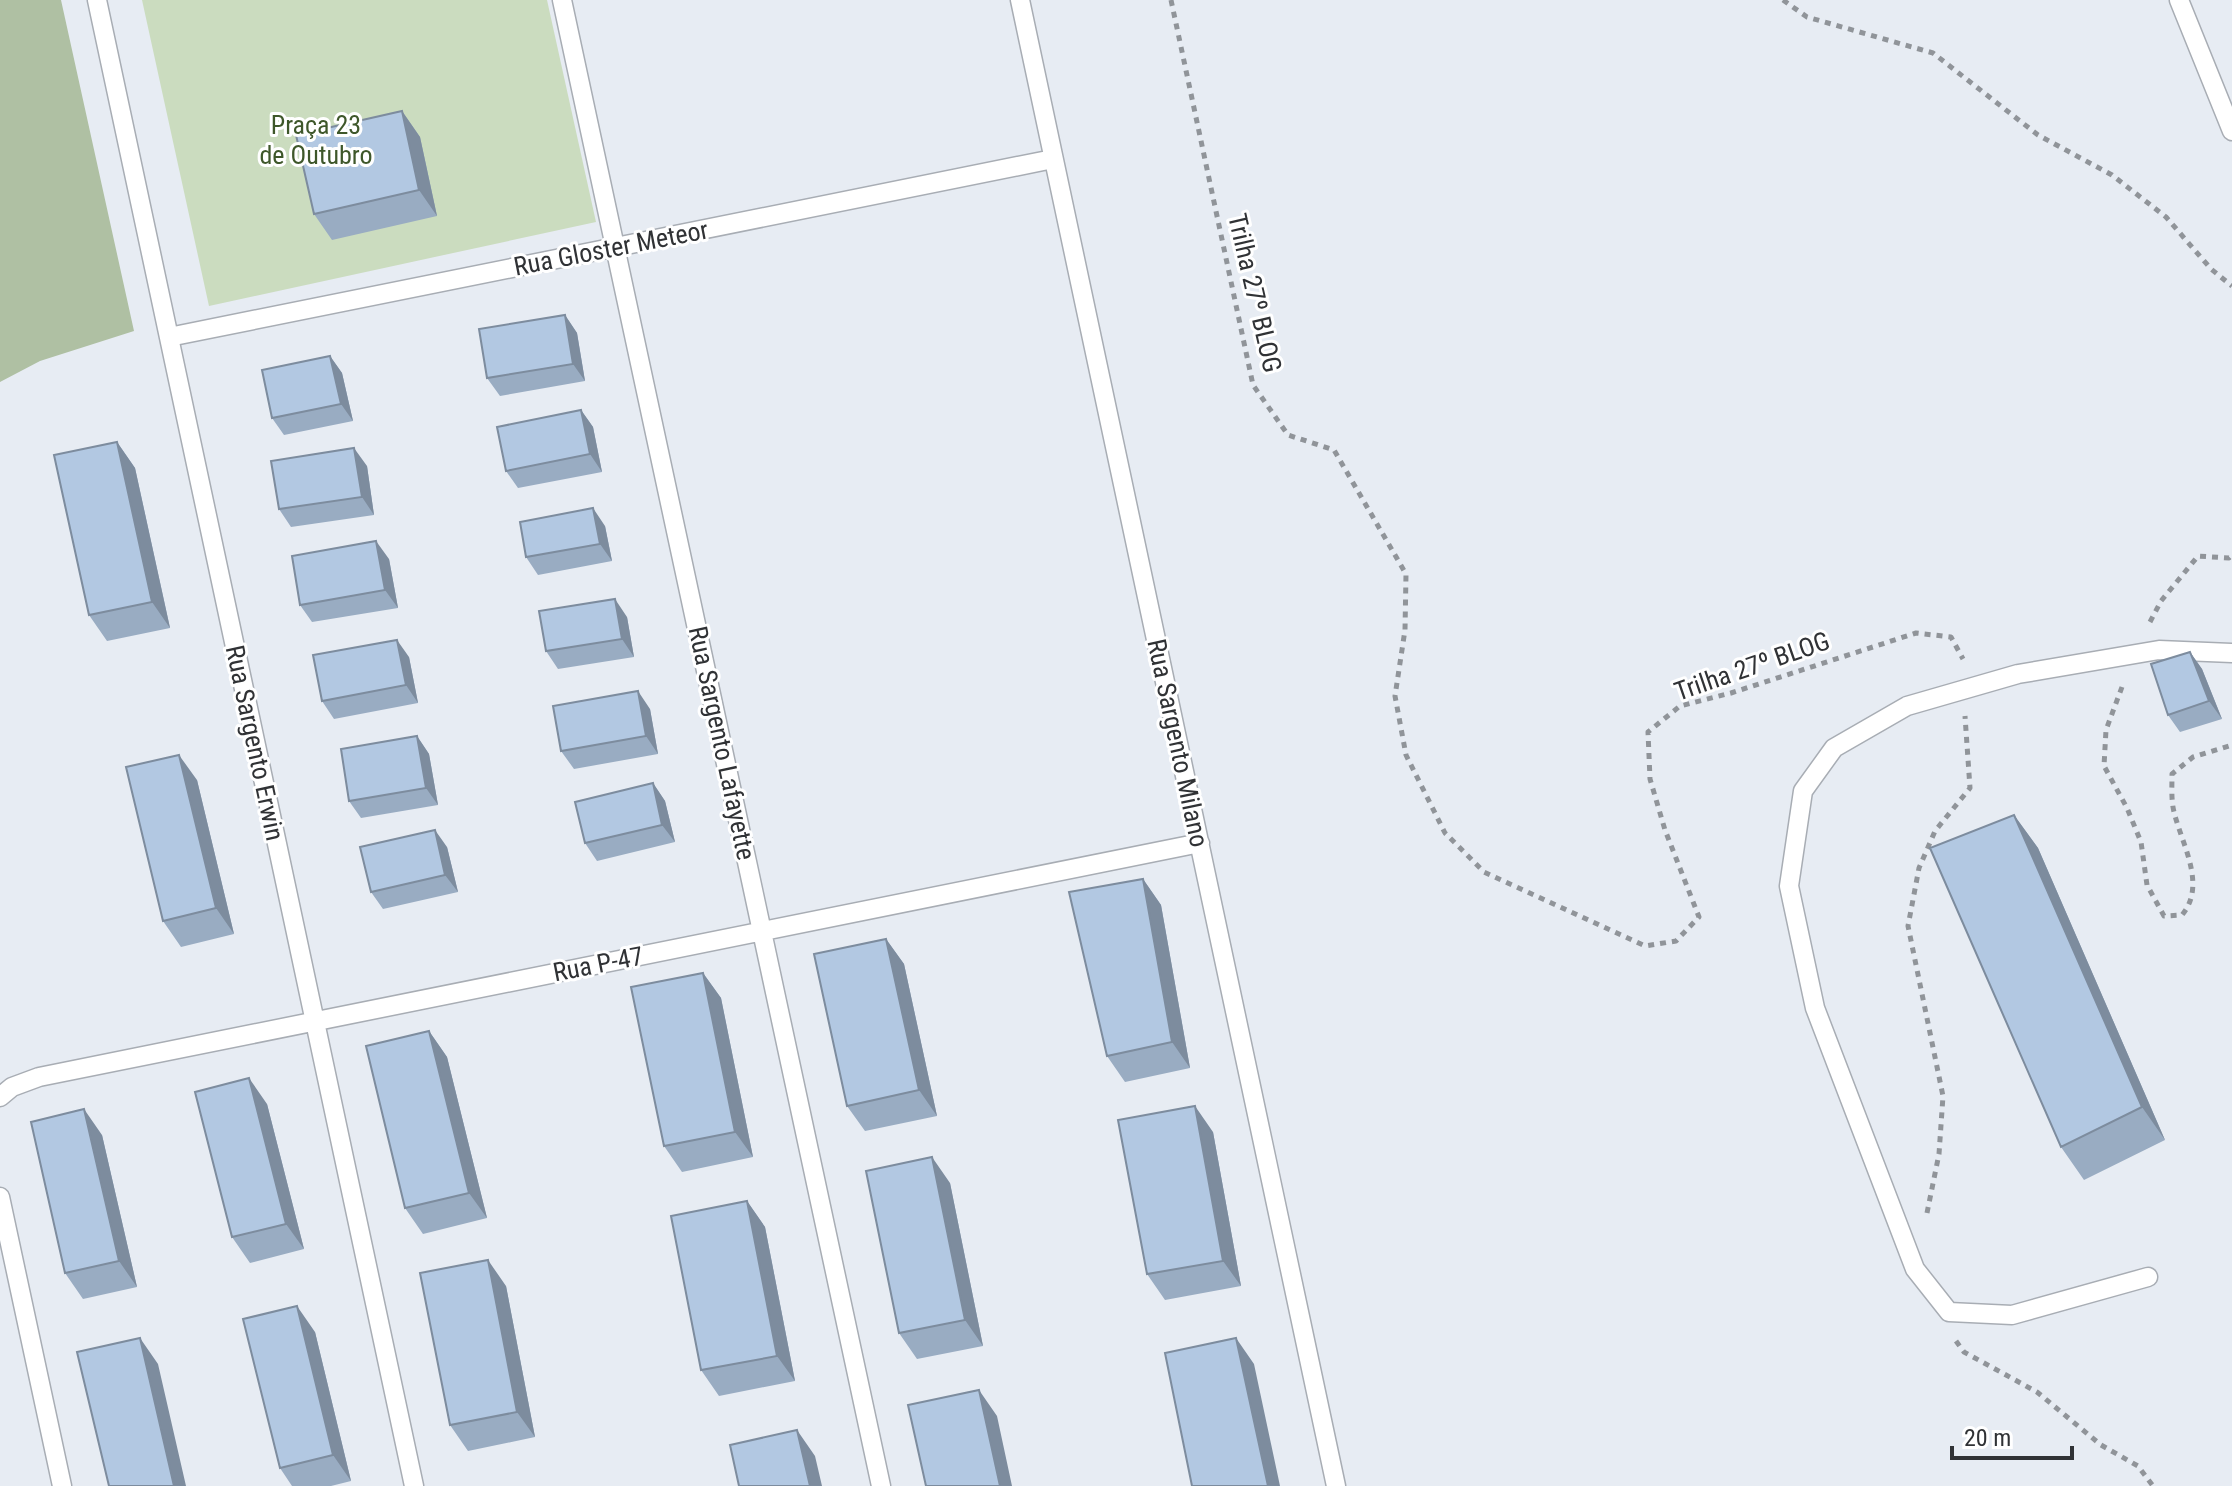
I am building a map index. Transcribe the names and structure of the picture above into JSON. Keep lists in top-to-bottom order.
{
  "streets": {
    "lane": [
      "Rua Gloster Meteor",
      "Rua Sargento Erwin",
      "Rua Sargento Lafayette",
      "Rua Sargento Milano",
      "Rua P-47"
    ],
    "path": ["Trilha 27º BLOG"]
  },
  "crossings": [
    ["Rua Gloster Meteor", "Rua Sargento Erwin"],
    ["Rua Gloster Meteor", "Rua Sargento Lafayette"],
    ["Rua Gloster Meteor", "Rua Sargento Milano"],
    ["Rua Sargento Erwin", "Rua P-47"],
    ["Rua Sargento Lafayette", "Rua P-47"],
    ["Rua Sargento Milano", "Rua P-47"]
  ],
  "parks": ["Praça 23 de Outubro"],
  "scale_bar": "20 m"
}
